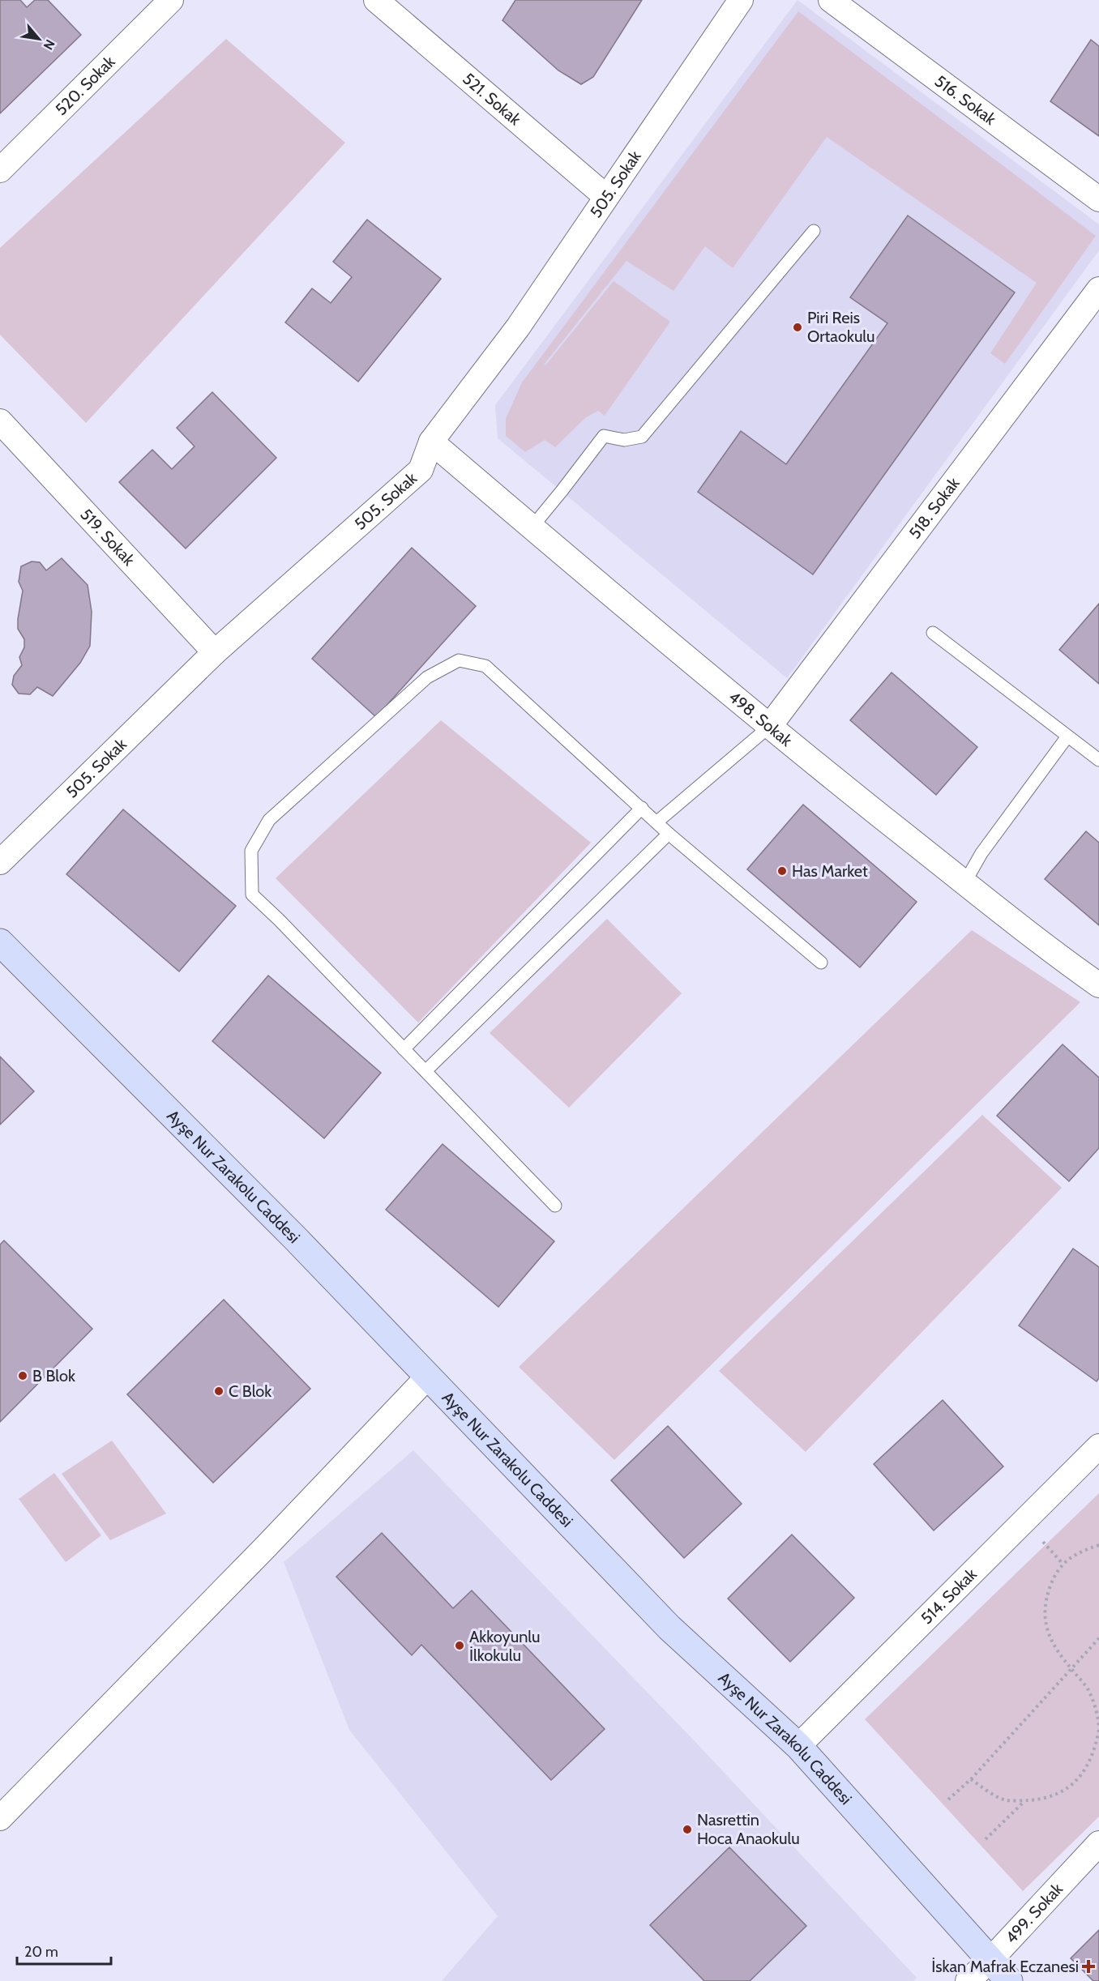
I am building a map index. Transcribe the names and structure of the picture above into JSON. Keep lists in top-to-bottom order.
{
  "streets": {
    "street": [
      "520. Sokak",
      "521. Sokak",
      "516. Sokak",
      "505. Sokak",
      "518. Sokak",
      "519. Sokak",
      "498. Sokak",
      "Ayşe Nur Zarakolu Caddesi",
      "514. Sokak",
      "499. Sokak"
    ]
  },
  "crossings": [
    ["521. Sokak", "505. Sokak"],
    ["505. Sokak", "519. Sokak"],
    ["505. Sokak", "498. Sokak"],
    ["518. Sokak", "498. Sokak"],
    ["Ayşe Nur Zarakolu Caddesi", "514. Sokak"],
    ["Ayşe Nur Zarakolu Caddesi", "499. Sokak"]
  ],
  "places": {
    "other": [
      "Piri Reis Ortaokulu",
      "Has Market",
      "B Blok",
      "C Blok",
      "Akkoyunlu İlkokulu",
      "Nasrettin Hoca Anaokulu"
    ],
    "health": ["İskan Mafrak Eczanesi"]
  },
  "scale_bar": "20 m",
  "north": "bottom right"
}
